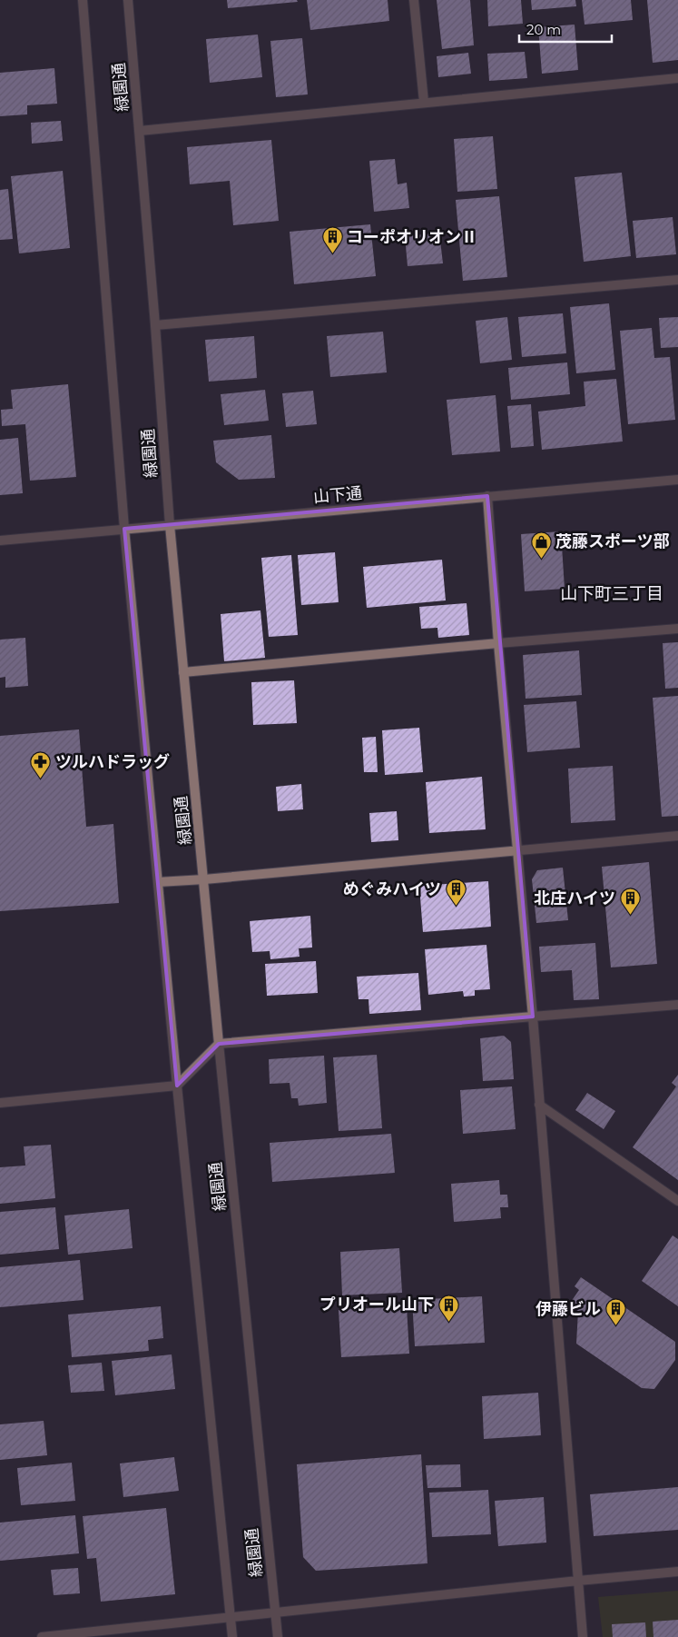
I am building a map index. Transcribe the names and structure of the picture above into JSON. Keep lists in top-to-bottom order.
{
  "streets": {
    "street": ["緑園通", "山下通"]
  },
  "crossings": [
    ["緑園通", "山下通"]
  ],
  "districts": ["山下町三丁目"],
  "places": {
    "building": [
      "コーポオリオンⅡ",
      "めぐみハイツ",
      "北庄ハイツ",
      "プリオール山下",
      "伊藤ビル"
    ],
    "shop": ["茂藤スポーツ部"],
    "pharmacy": ["ツルハドラッグ"]
  },
  "scale_bar": "20 m"
}
